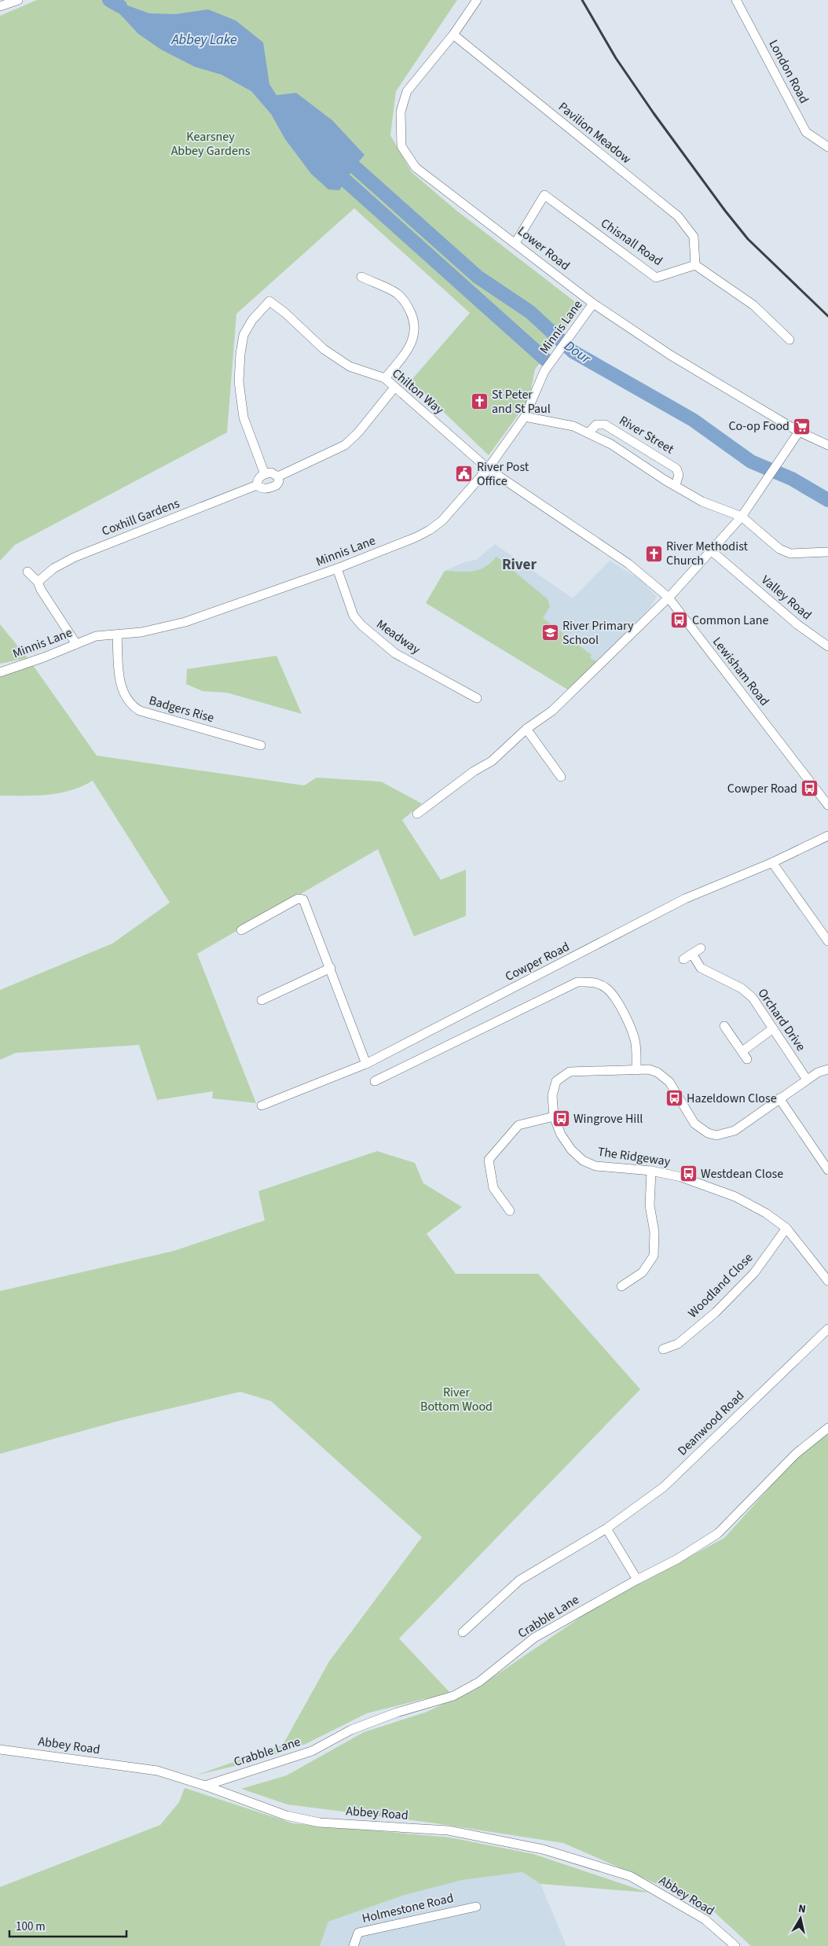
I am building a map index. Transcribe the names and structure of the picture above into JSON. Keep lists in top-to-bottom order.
{
  "streets": {
    "street": [
      "London Road",
      "Pavilion Meadow",
      "Chisnall Road",
      "Lower Road",
      "Minnis Lane",
      "Chilton Way",
      "River Street",
      "Coxhill Gardens",
      "Valley Road",
      "Meadway",
      "Lewisham Road",
      "Badgers Rise",
      "Cowper Road",
      "Orchard Drive",
      "The Ridgeway",
      "Woodland Close",
      "Deanwood Road",
      "Crabble Lane",
      "Abbey Road",
      "Holmestone Road"
    ]
  },
  "crossings": [
    ["Pavilion Meadow", "Chisnall Road"],
    ["Pavilion Meadow", "Lower Road"],
    ["Chisnall Road", "Lower Road"],
    ["Lower Road", "Minnis Lane"],
    ["Minnis Lane", "Chilton Way"],
    ["Minnis Lane", "River Street"],
    ["Minnis Lane", "Meadway"],
    ["Minnis Lane", "Lewisham Road"],
    ["Minnis Lane", "Badgers Rise"],
    ["Chilton Way", "Coxhill Gardens"],
    ["Chilton Way", "Lewisham Road"],
    ["The Ridgeway", "Woodland Close"],
    ["Crabble Lane", "Abbey Road"]
  ],
  "districts": ["River"],
  "water": ["Abbey Lake", "Dour"],
  "parks": ["Kearsney Abbey Gardens", "River Bottom Wood"],
  "places": {
    "church": ["St Peter and St Paul", "River Methodist Church"],
    "supermarket": ["Co-op Food"],
    "public building": ["River Post Office"],
    "bus stop": [
      "Common Lane",
      "Cowper Road",
      "Hazeldown Close",
      "Wingrove Hill",
      "Westdean Close"
    ],
    "school or university": ["River Primary School"]
  },
  "scale_bar": "100 m",
  "north": "top"
}
